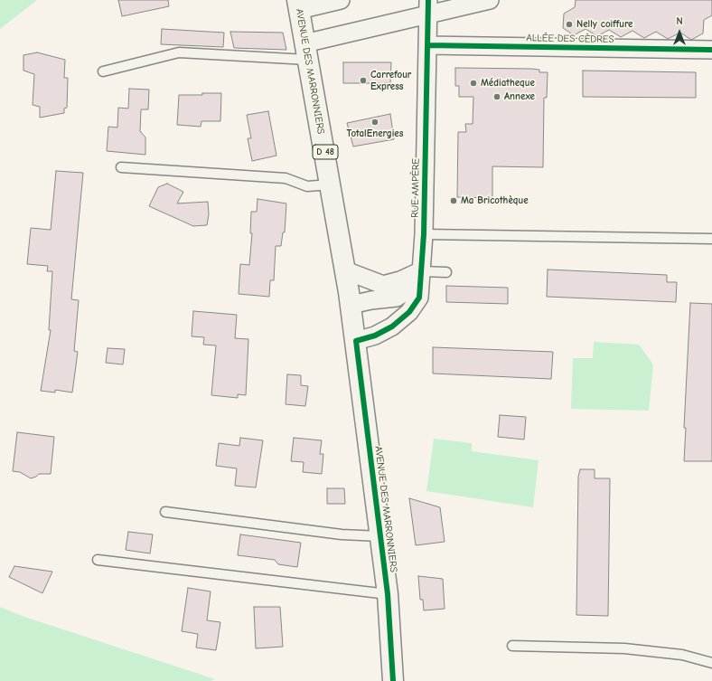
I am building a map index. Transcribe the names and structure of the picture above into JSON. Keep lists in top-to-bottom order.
{
  "streets": {
    "main road": ["AVENUE DES MARRONNIERS", "D 48"],
    "street": ["ALLÉE DES CÈDRES", "RUE AMPÈRE"]
  },
  "crossings": [
    ["ALLÉE DES CÈDRES", "RUE AMPÈRE"],
    ["AVENUE DES MARRONNIERS", "RUE AMPÈRE"]
  ],
  "places": [
    "Nelly coiffure",
    "Carrefour Express",
    "Médiatheque",
    "Annexe",
    "TotalEnergies",
    "Ma Bricothèque"
  ],
  "north": "top"
}
